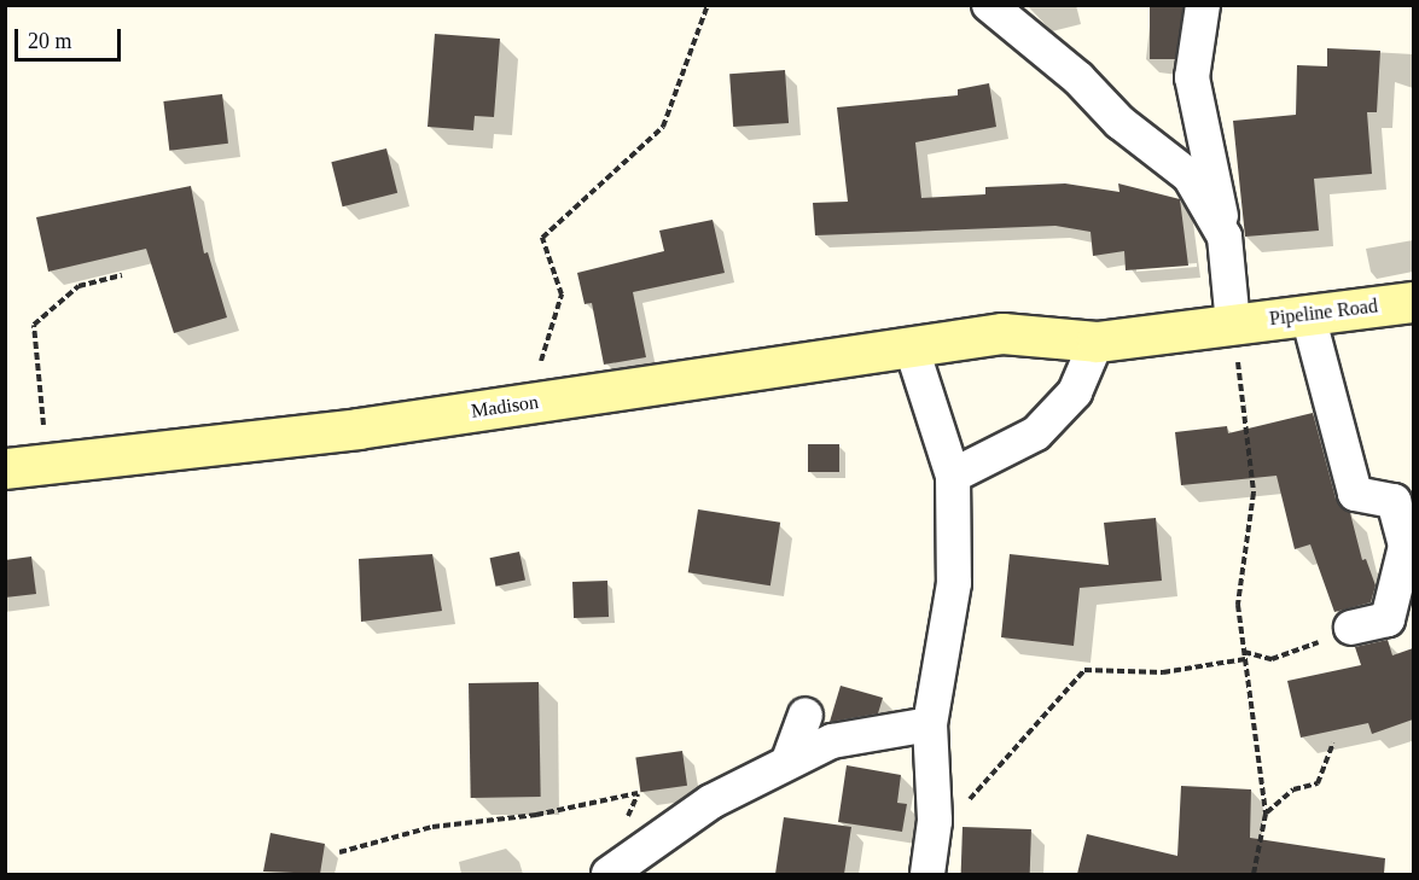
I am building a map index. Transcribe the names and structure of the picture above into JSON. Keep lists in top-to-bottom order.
{
  "streets": {
    "street": ["Pipeline Road", "Madison"]
  },
  "crossings": [
    ["Pipeline Road", "Madison"]
  ],
  "scale_bar": "20 m"
}
